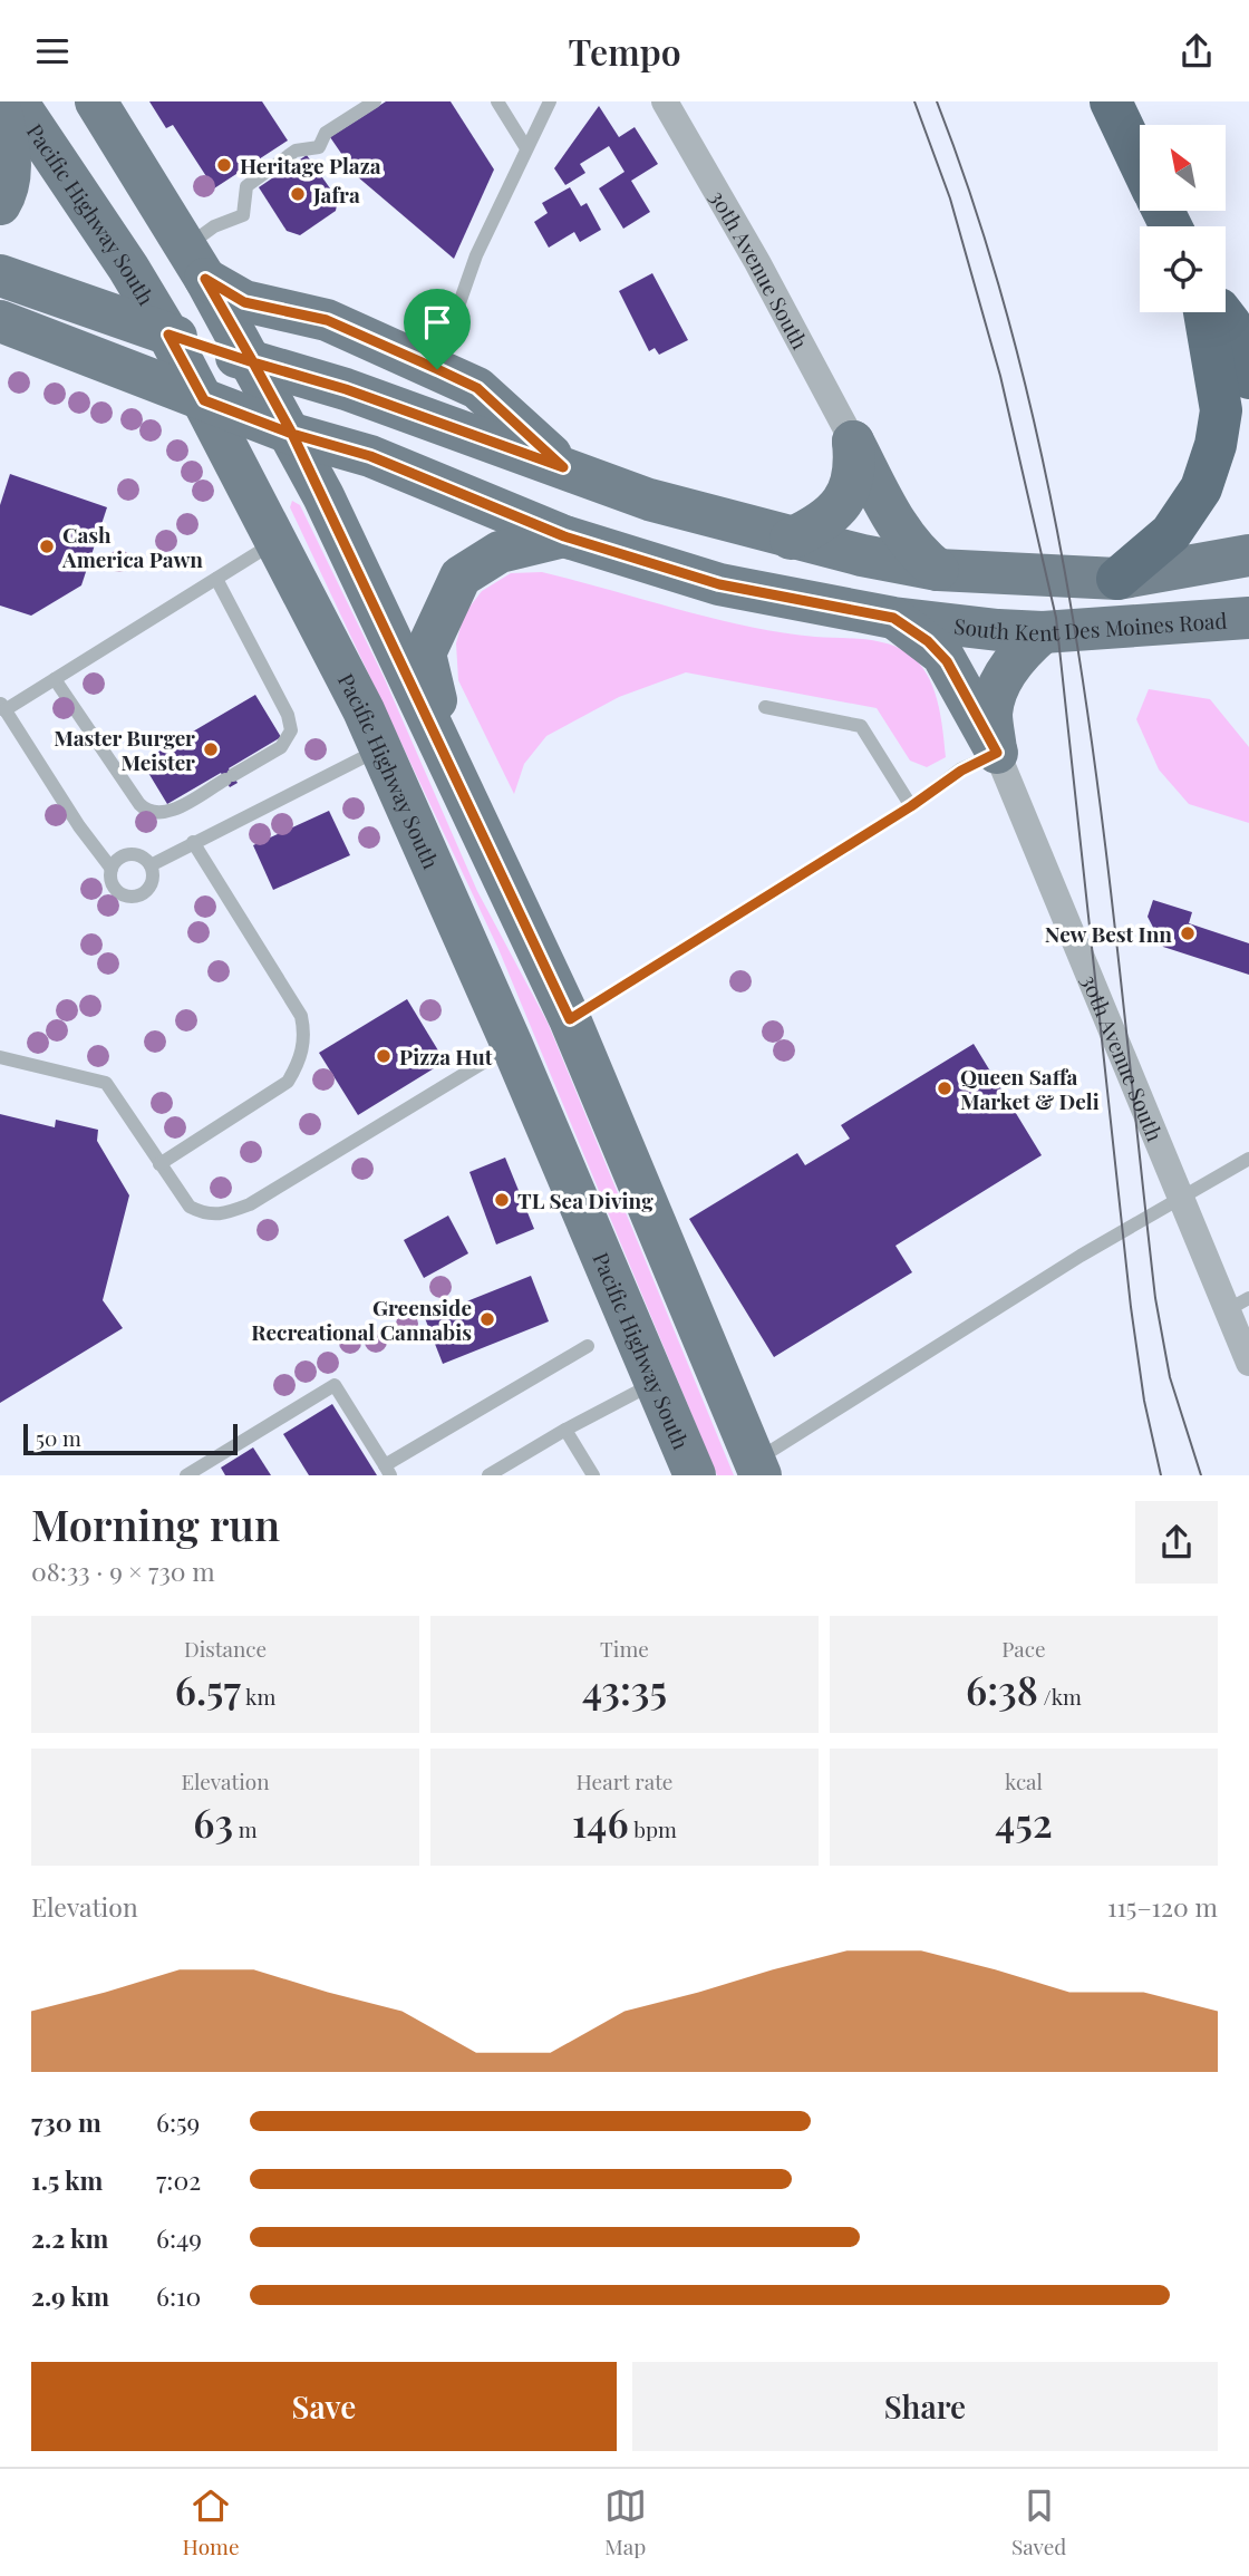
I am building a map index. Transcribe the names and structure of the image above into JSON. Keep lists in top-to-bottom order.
{
  "streets": {
    "main road": ["Pacific Highway South", "South Kent Des Moines Road"],
    "street": ["30th Avenue South"]
  },
  "crossings": [
    ["Pacific Highway South", "South Kent Des Moines Road"]
  ],
  "places": [
    "Heritage Plaza",
    "Jafra",
    "Cash America Pawn",
    "Master Burger Meister",
    "New Best Inn",
    "Pizza Hut",
    "Queen Saffa Market & Deli",
    "TL Sea Diving",
    "Greenside Recreational Cannabis"
  ],
  "scale_bar": "50 m",
  "north": "top left",
  "page": {
    "header": "Tempo",
    "scale": "50 m",
    "heading": ["Morning run", "08:33 · 9 × 730 m"],
    "stats": [
      ["Distance", "6.57 km"],
      ["Time", "43:35"],
      ["Pace", "6:38 /km"],
      ["Elevation", "63 m"],
      ["Heart rate", "146 bpm"],
      ["kcal", "452"]
    ],
    "chart": ["Elevation", "115–120 m"],
    "list": [
      {
        "name": "730 m",
        "note": "6:59"
      },
      {
        "name": "1.5 km",
        "note": "7:02"
      },
      {
        "name": "2.2 km",
        "note": "6:49"
      },
      {
        "name": "2.9 km",
        "note": "6:10"
      }
    ],
    "buttons": ["Save", "Share"],
    "tabs": ["Home", "Map", "Saved"]
  }
}
